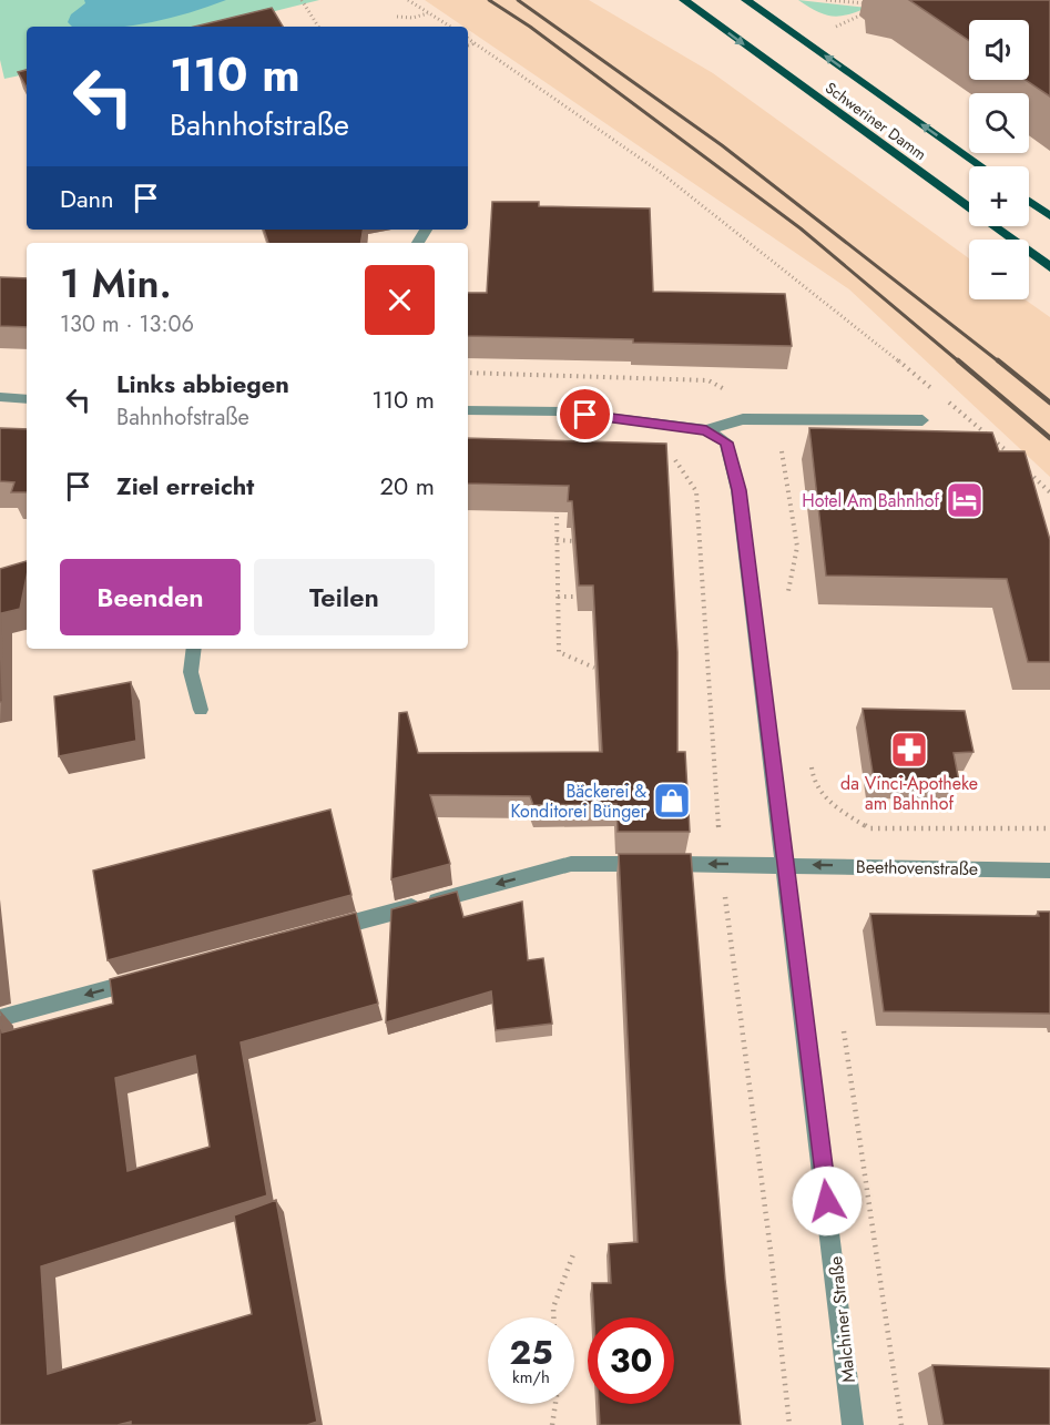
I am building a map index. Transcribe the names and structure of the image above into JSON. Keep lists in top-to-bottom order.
{
  "streets": {
    "main road": ["Schweriner Damm"],
    "street": ["Beethovenstraße", "Malchiner Straße"]
  },
  "crossings": [
    ["Beethovenstraße", "Malchiner Straße"]
  ],
  "one_way": ["Beethovenstraße"],
  "places": {
    "hotel": ["Hotel Am Bahnhof"],
    "pharmacy": ["da Vinci-Apotheke am Bahnhof"],
    "shop": ["Bäckerei & Konditorei Bünger"]
  },
  "page": {
    "map_buttons": ["+", "−"],
    "turn": ["110 m", "Bahnhofstraße"],
    "then": "Dann",
    "heading": ["1 Min.", "130 m · 13:06"],
    "list": [
      {
        "name": "Links abbiegen",
        "note": "Bahnhofstraße",
        "value": "110 m"
      },
      {
        "name": "Ziel erreicht",
        "value": "20 m"
      }
    ],
    "buttons": ["Beenden", "Teilen"],
    "speed": "25 km/h",
    "limit": "30"
  }
}
